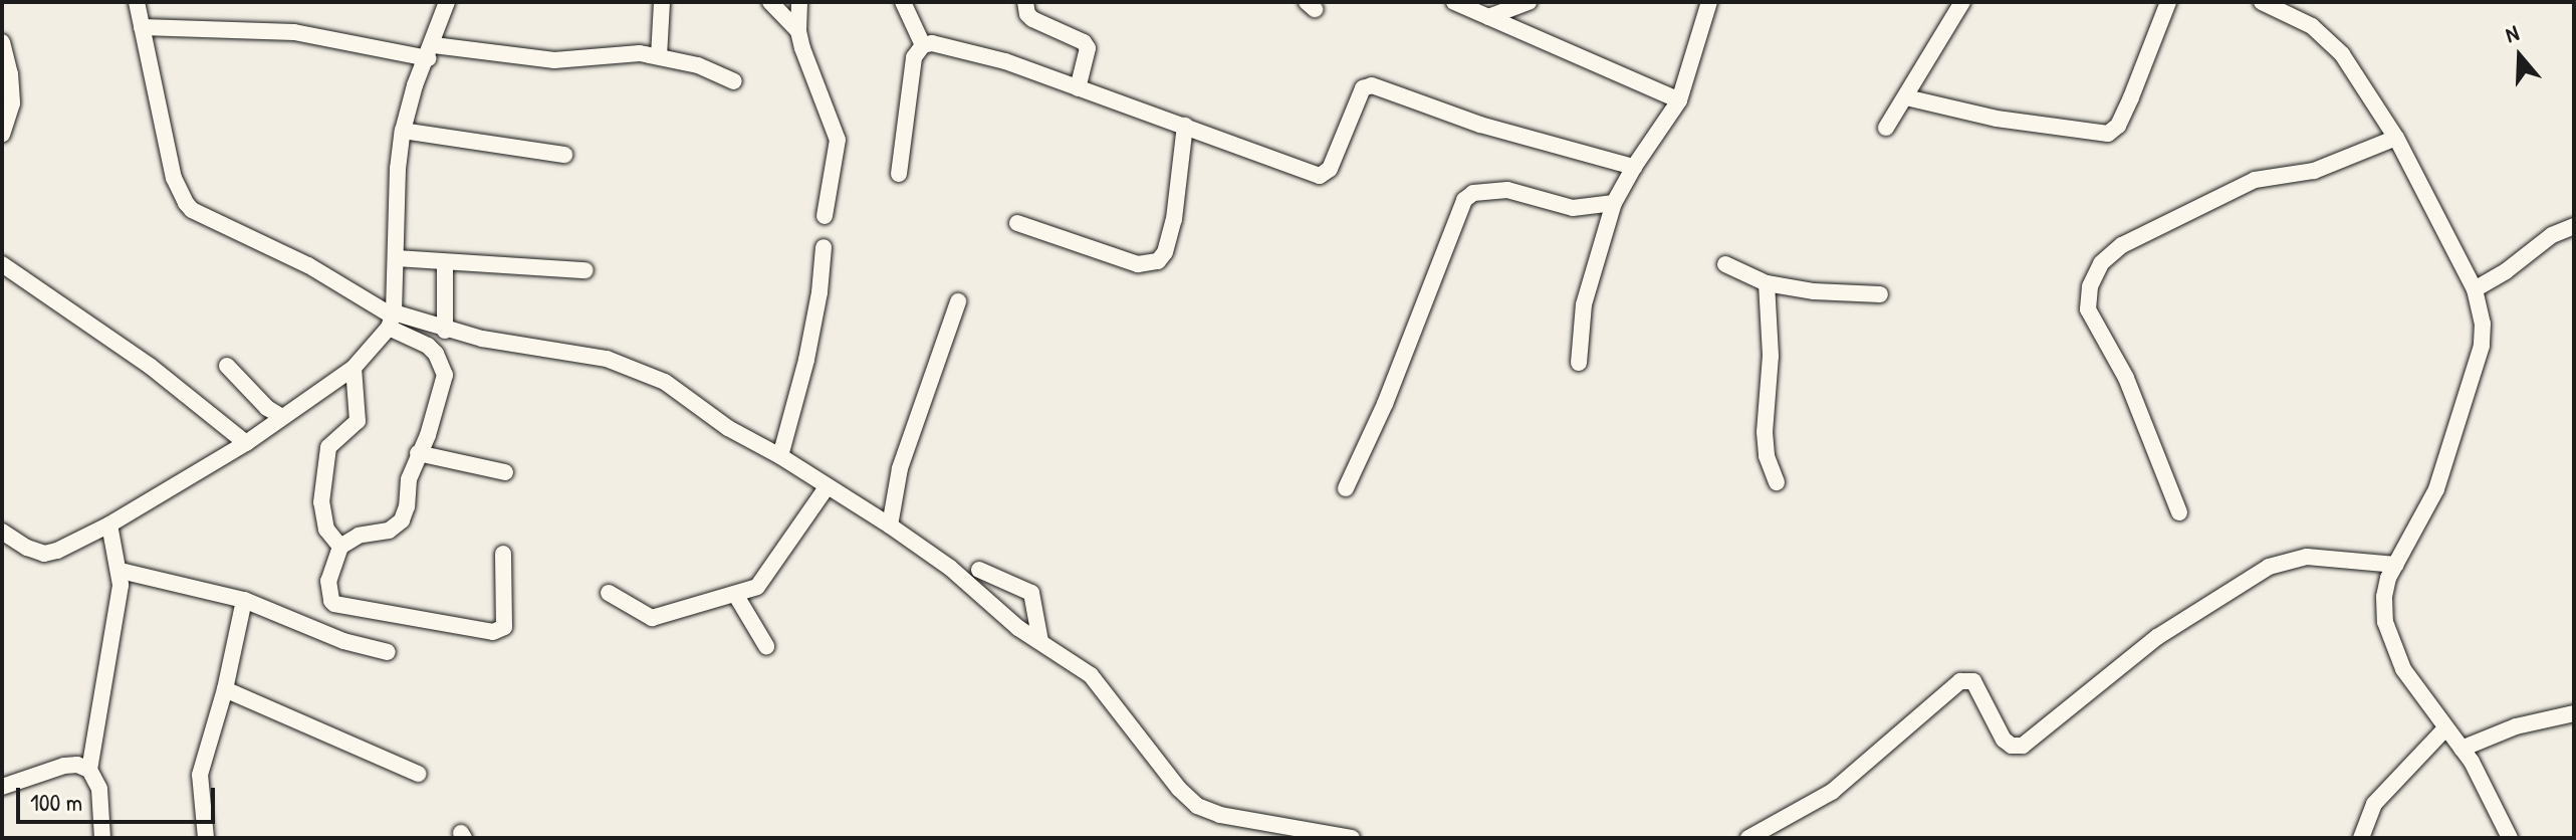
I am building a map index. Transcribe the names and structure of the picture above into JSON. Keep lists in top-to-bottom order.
{
  "scale_bar": "100 m",
  "north": "top"
}
